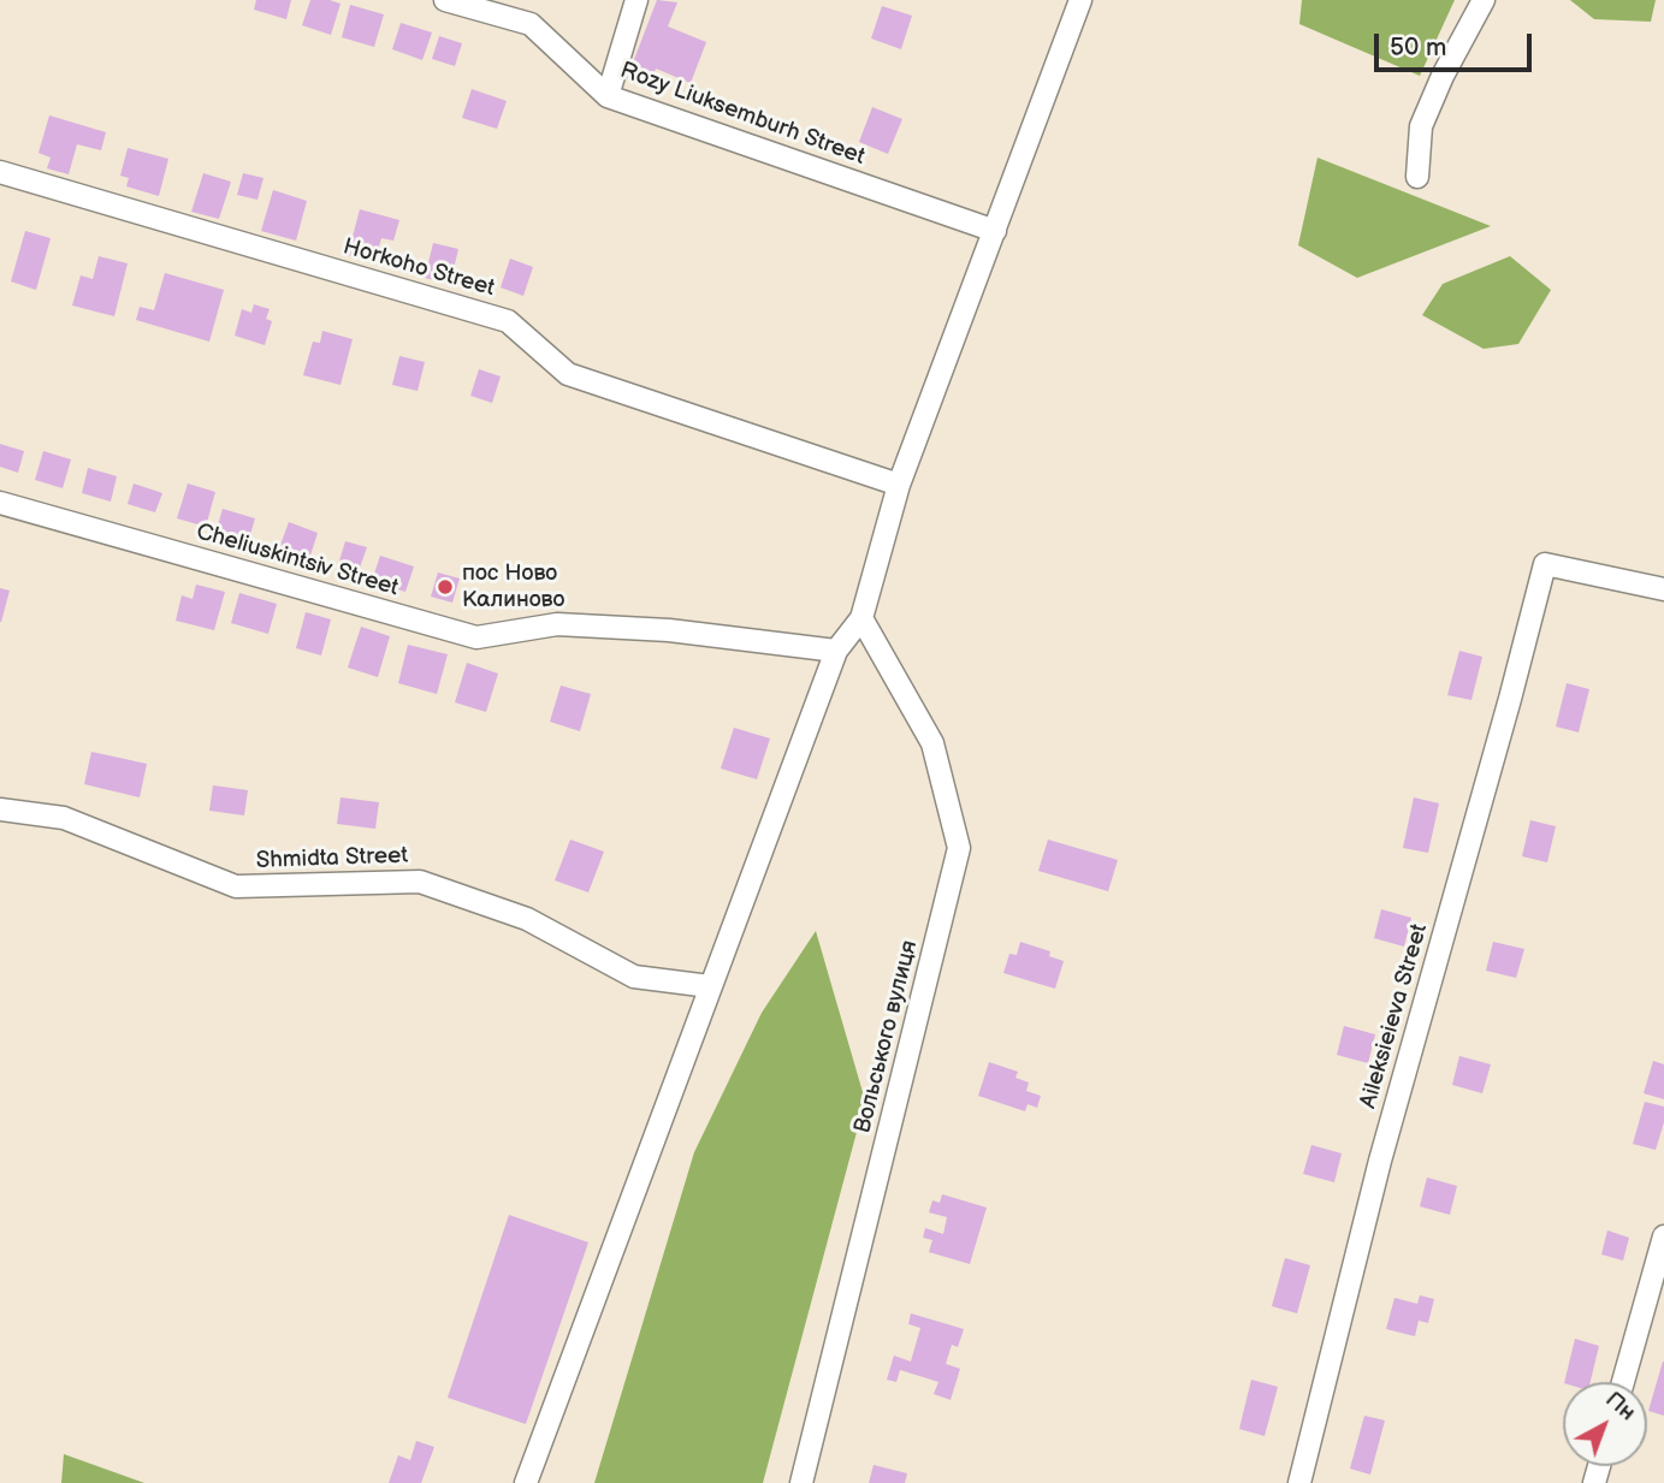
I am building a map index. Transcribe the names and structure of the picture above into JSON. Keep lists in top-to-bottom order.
{
  "streets": {
    "street": [
      "Rozy Liuksemburh Street",
      "Horkoho Street",
      "Cheliuskintsiv Street",
      "Shmidta Street",
      "Aileksieieva Street",
      "Вольського вулиця"
    ]
  },
  "places": ["пос Ново Калиново"],
  "scale_bar": "50 m",
  "north": "top right"
}
